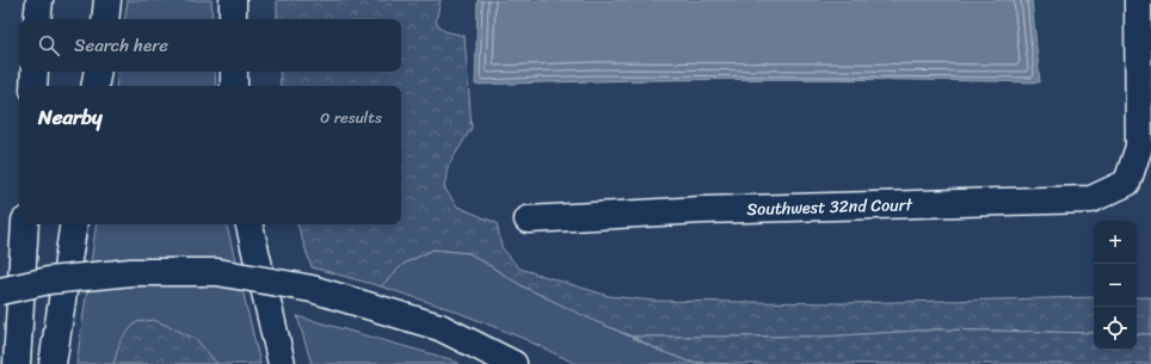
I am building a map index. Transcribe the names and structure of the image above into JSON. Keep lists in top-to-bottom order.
{
  "streets": {
    "main road": ["Southwest 32nd Court"]
  },
  "page": {
    "search": "Search here",
    "heading": ["Nearby", "0 results"],
    "map_buttons": ["+", "−"]
  }
}
